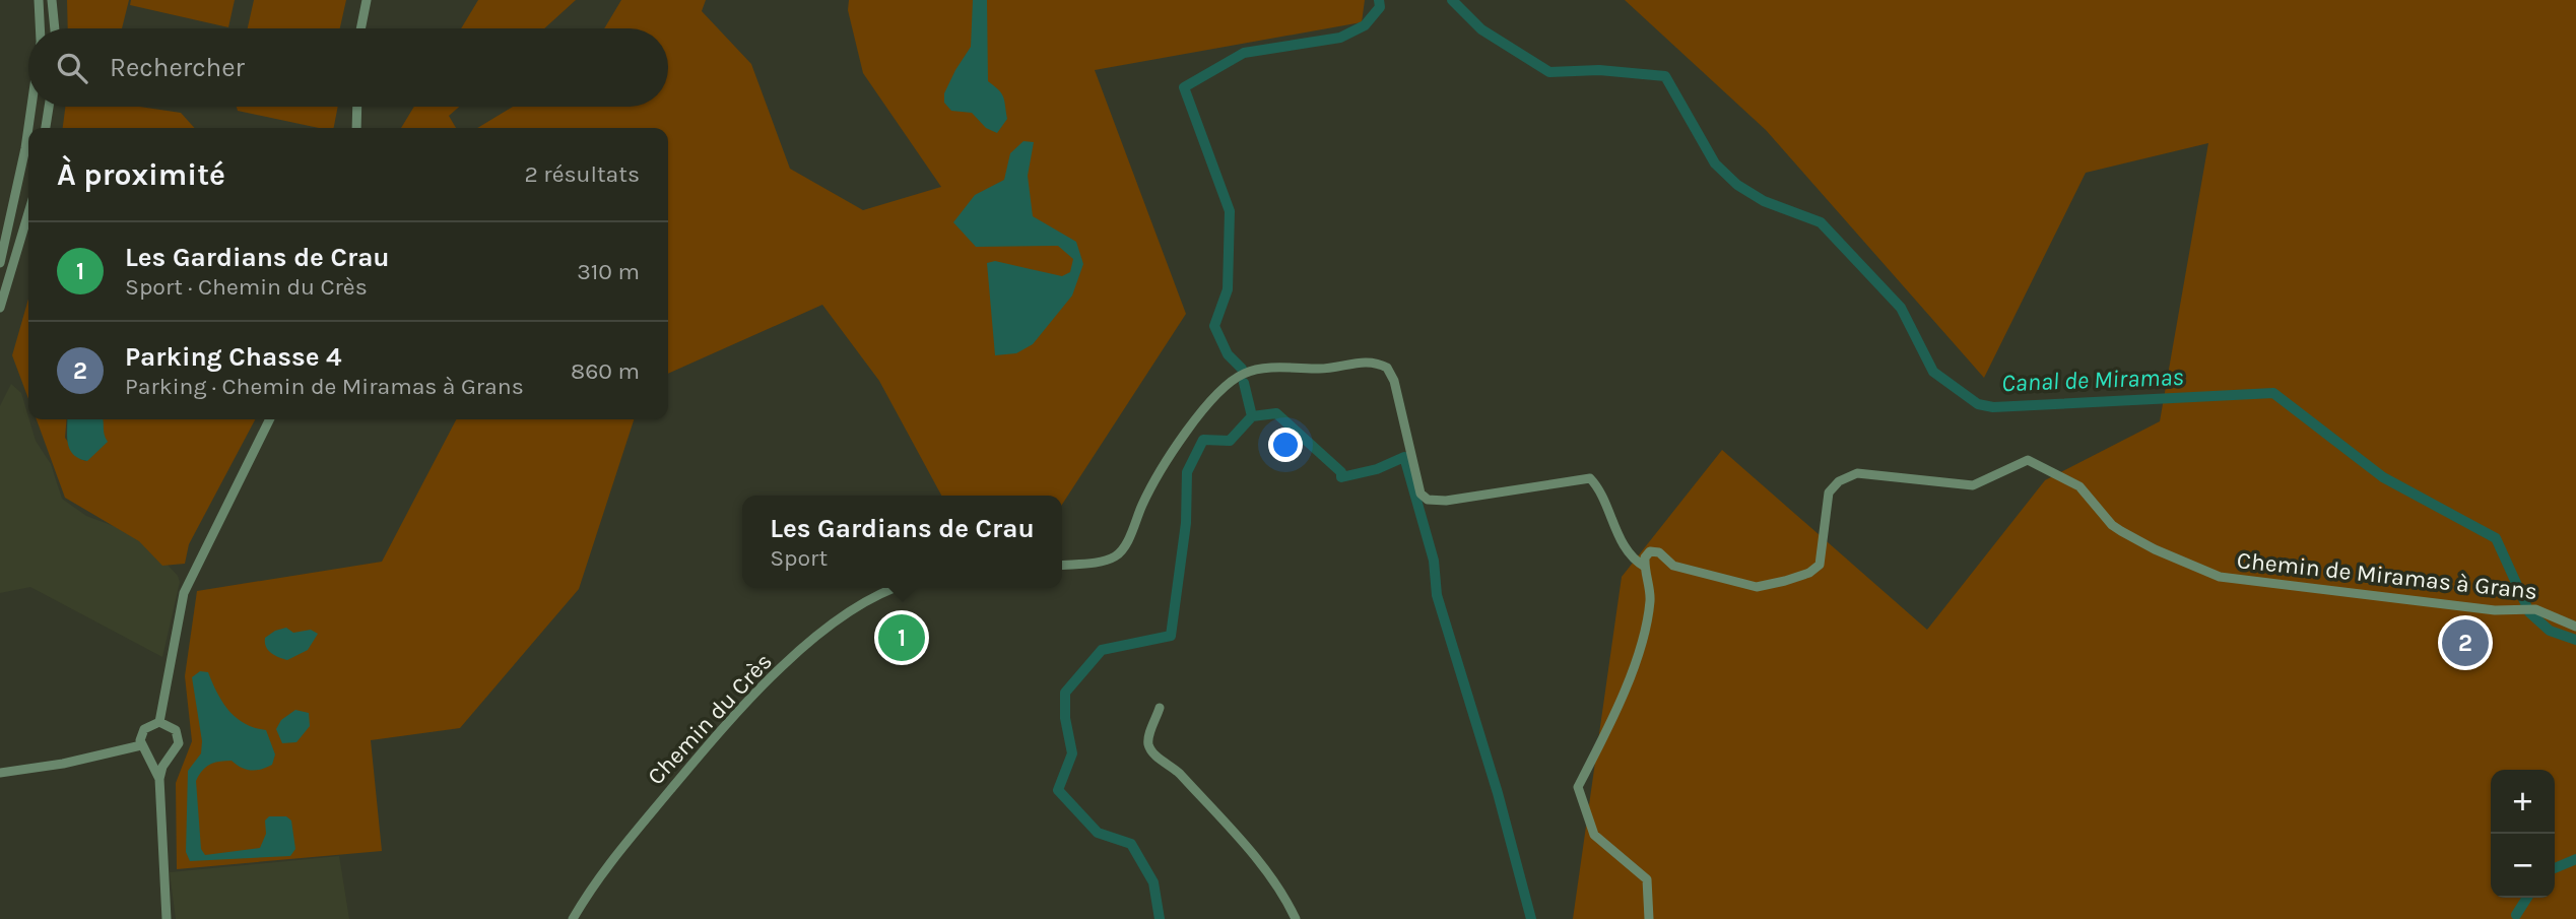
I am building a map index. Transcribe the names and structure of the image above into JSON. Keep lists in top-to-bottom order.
{
  "streets": {
    "street": ["Chemin de Miramas à Grans", "Chemin du Crès"]
  },
  "water": ["Canal de Miramas"],
  "page": {
    "search": "Rechercher",
    "heading": ["À proximité", "2 résultats"],
    "list": [
      {
        "mark": "1",
        "name": "Les Gardians de Crau",
        "note": "Sport · Chemin du Crès",
        "value": "310 m"
      },
      {
        "mark": "2",
        "name": "Parking Chasse 4",
        "note": "Parking · Chemin de Miramas à Grans",
        "value": "860 m"
      }
    ],
    "popup": ["Les Gardians de Crau", "Sport"],
    "pins": ["1", "2"],
    "map_buttons": ["+", "−"]
  }
}
